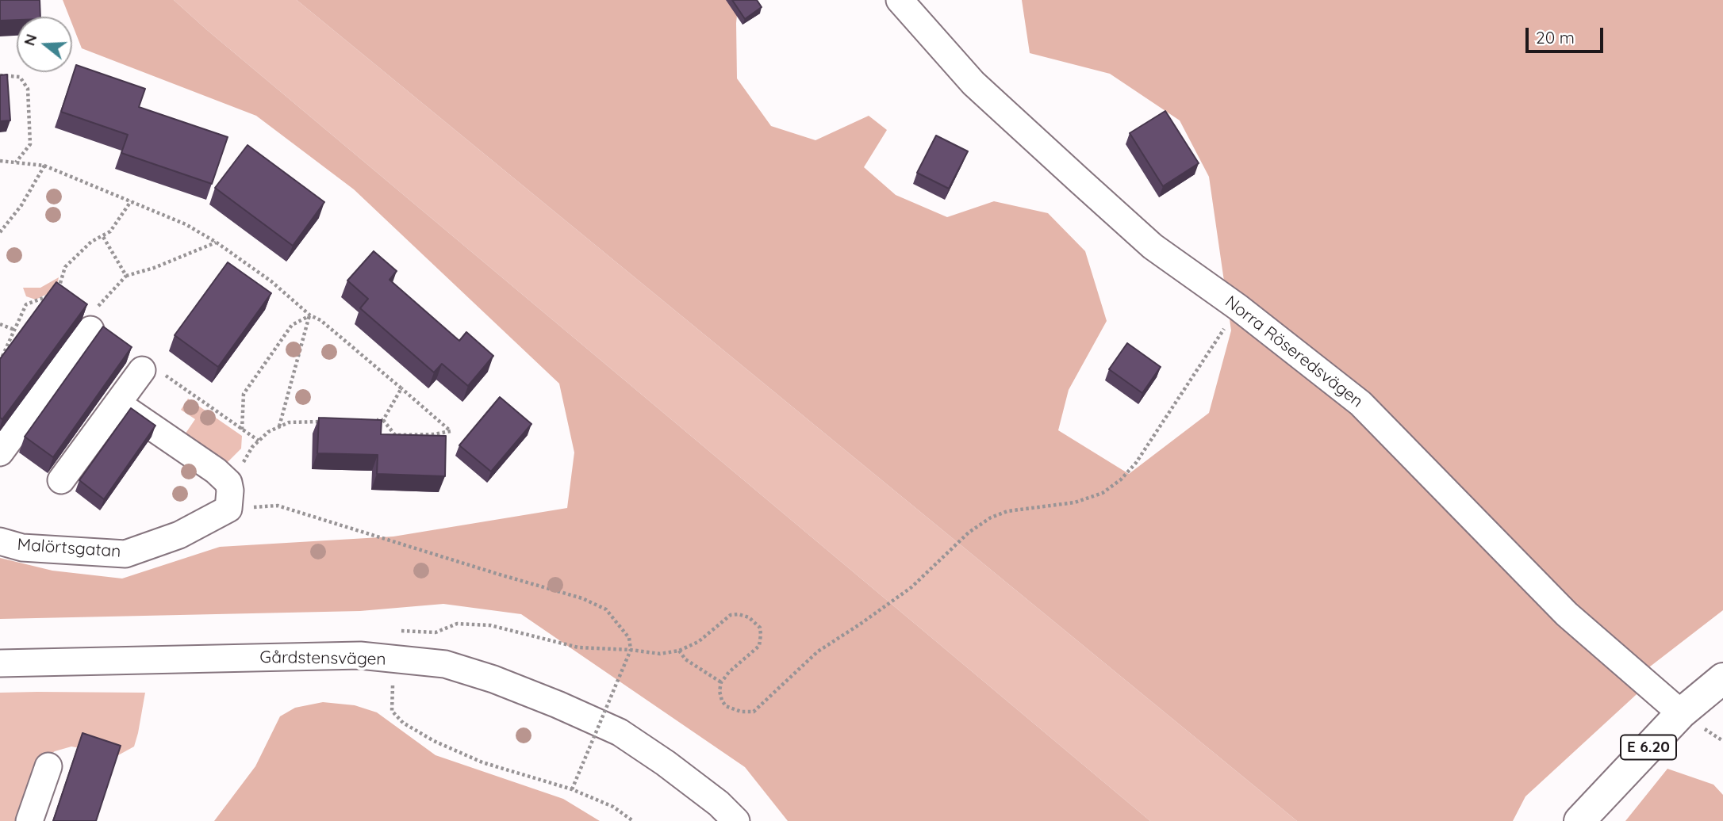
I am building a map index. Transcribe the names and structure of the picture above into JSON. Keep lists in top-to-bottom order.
{
  "streets": {
    "highway": ["E 6.20"],
    "street": ["Norra Röseredsvägen", "Malörtsgatan", "Gårdstensvägen"]
  },
  "crossings": [
    ["Norra Röseredsvägen", "E 6.20"]
  ],
  "scale_bar": "20 m",
  "north": "left"
}
